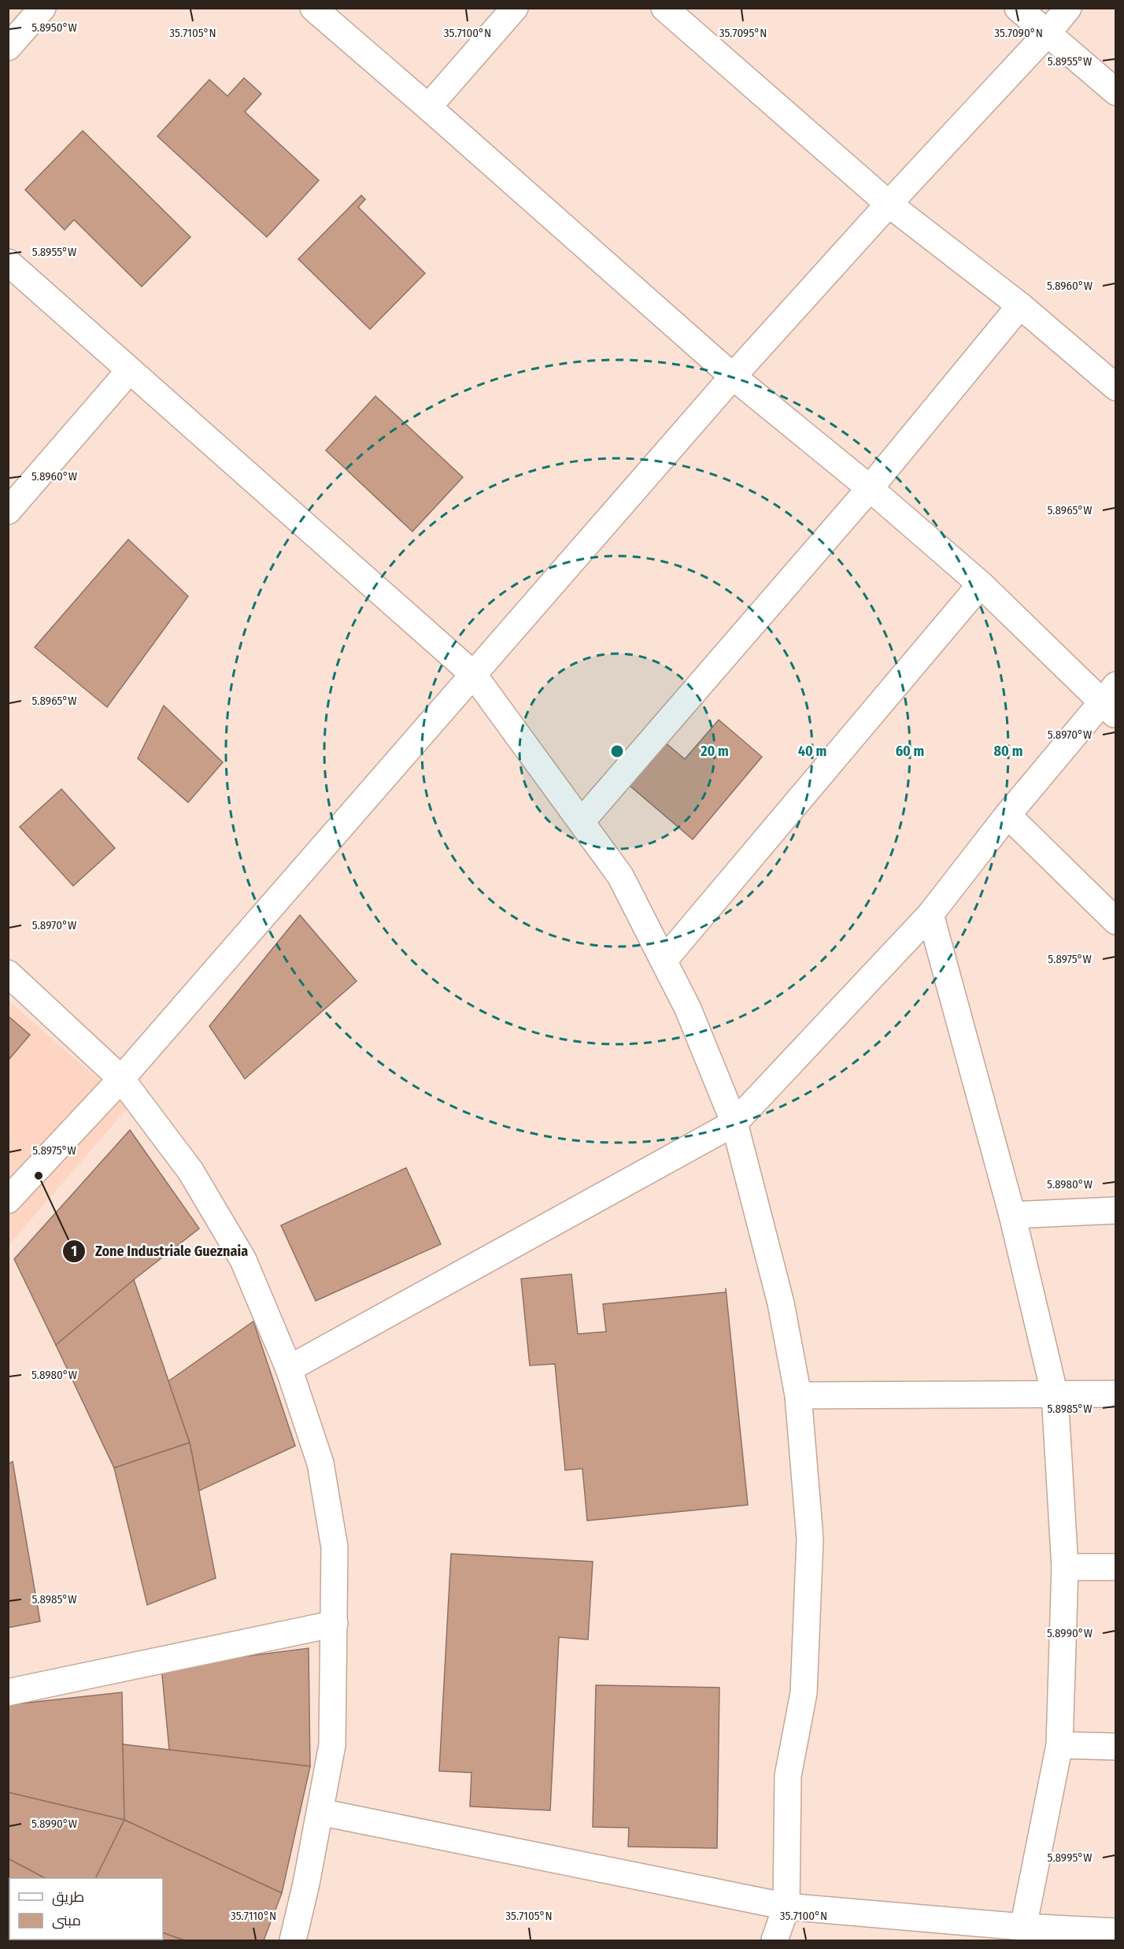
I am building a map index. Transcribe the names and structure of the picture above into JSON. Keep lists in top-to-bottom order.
{
  "places": ["Zone Industriale Gueznaia"],
  "legend": ["طريق", "مبنى"],
  "coordinates": [
    "5.8950°W",
    "35.7105°N",
    "35.7100°N",
    "35.7095°N",
    "35.7090°N",
    "5.8955°W",
    "5.8960°W",
    "5.8965°W",
    "5.8970°W",
    "5.8975°W",
    "5.8980°W",
    "5.8985°W",
    "5.8990°W",
    "5.8995°W",
    "35.7110°N"
  ],
  "rings": [
    "20 m",
    "40 m",
    "60 m",
    "80 m"
  ]
}
